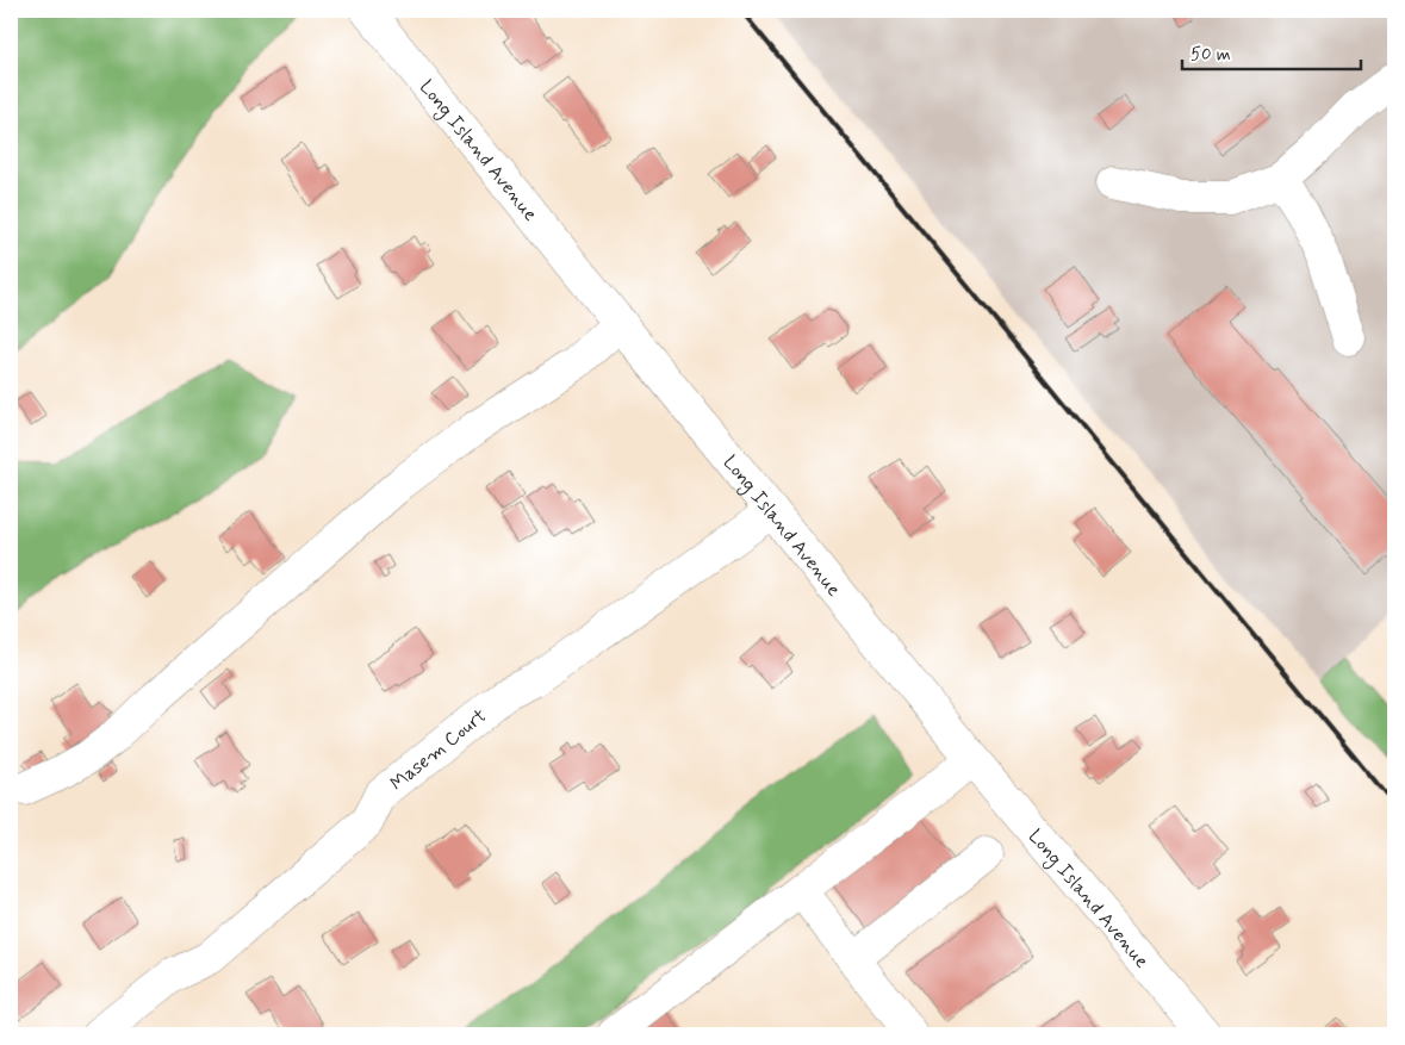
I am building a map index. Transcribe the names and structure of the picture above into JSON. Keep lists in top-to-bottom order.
{
  "streets": {
    "street": ["Long Island Avenue", "Masem Court"]
  },
  "crossings": [
    ["Long Island Avenue", "Masem Court"]
  ],
  "scale_bar": "50 m"
}
